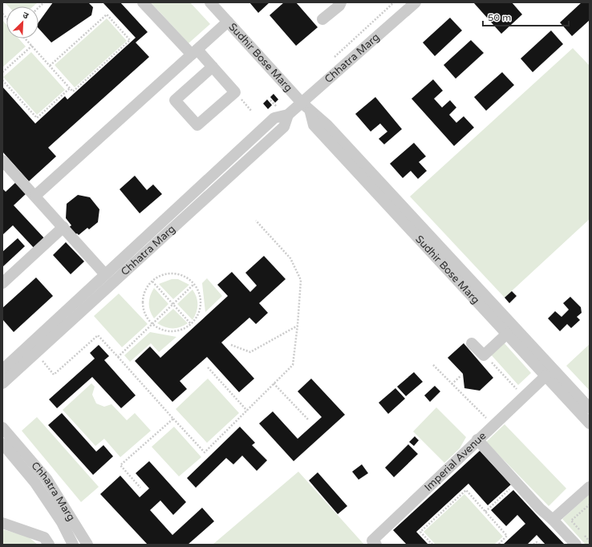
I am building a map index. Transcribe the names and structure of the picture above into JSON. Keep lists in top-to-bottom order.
{
  "streets": {
    "street": ["Sudhir Bose Marg", "Chhatra Marg", "Imperial Avenue"]
  },
  "crossings": [
    ["Sudhir Bose Marg", "Chhatra Marg"],
    ["Sudhir Bose Marg", "Imperial Avenue"]
  ],
  "scale_bar": "50 m",
  "north": "top right"
}
